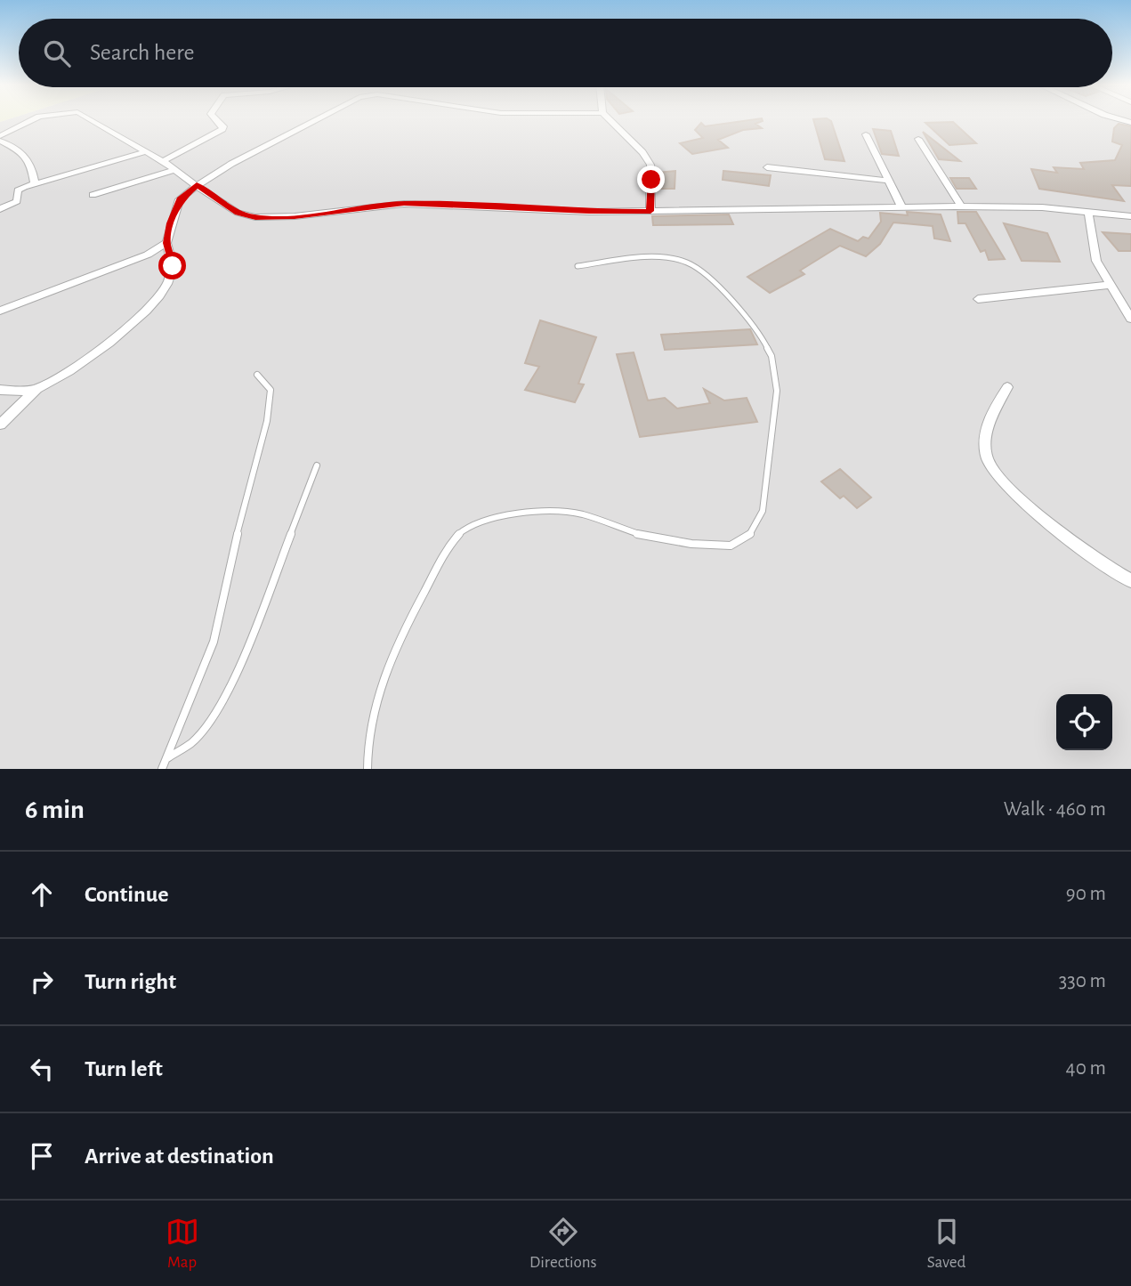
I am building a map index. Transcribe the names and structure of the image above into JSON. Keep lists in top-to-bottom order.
{
  "page": {
    "search": "Search here",
    "heading": ["6 min", "Walk · 460 m"],
    "list": [
      ["Continue", "90 m"],
      ["Turn right", "330 m"],
      ["Turn left", "40 m"],
      "Arrive at destination"
    ],
    "nav": ["Map", "Directions", "Saved"]
  }
}
